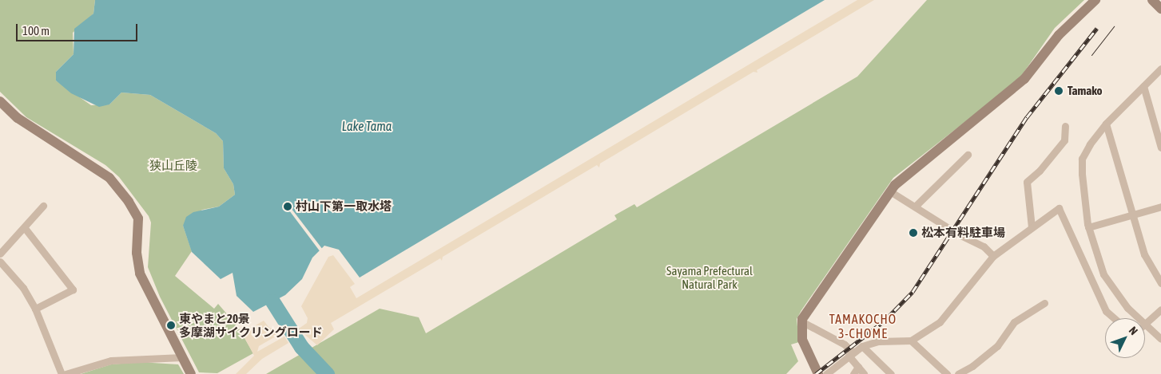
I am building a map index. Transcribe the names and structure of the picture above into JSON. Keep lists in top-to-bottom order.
{
  "districts": ["TAMAKOCHO 3-CHOME"],
  "water": ["Lake Tama"],
  "parks": ["狭山丘陵", "Sayama Prefectural Natural Park"],
  "places": [
    "Tamako",
    "村山下第一取水塔",
    "松本有料駐車場",
    "東やまと20景 多摩湖サイクリングロード"
  ],
  "scale_bar": "100 m",
  "north": "top right"
}
